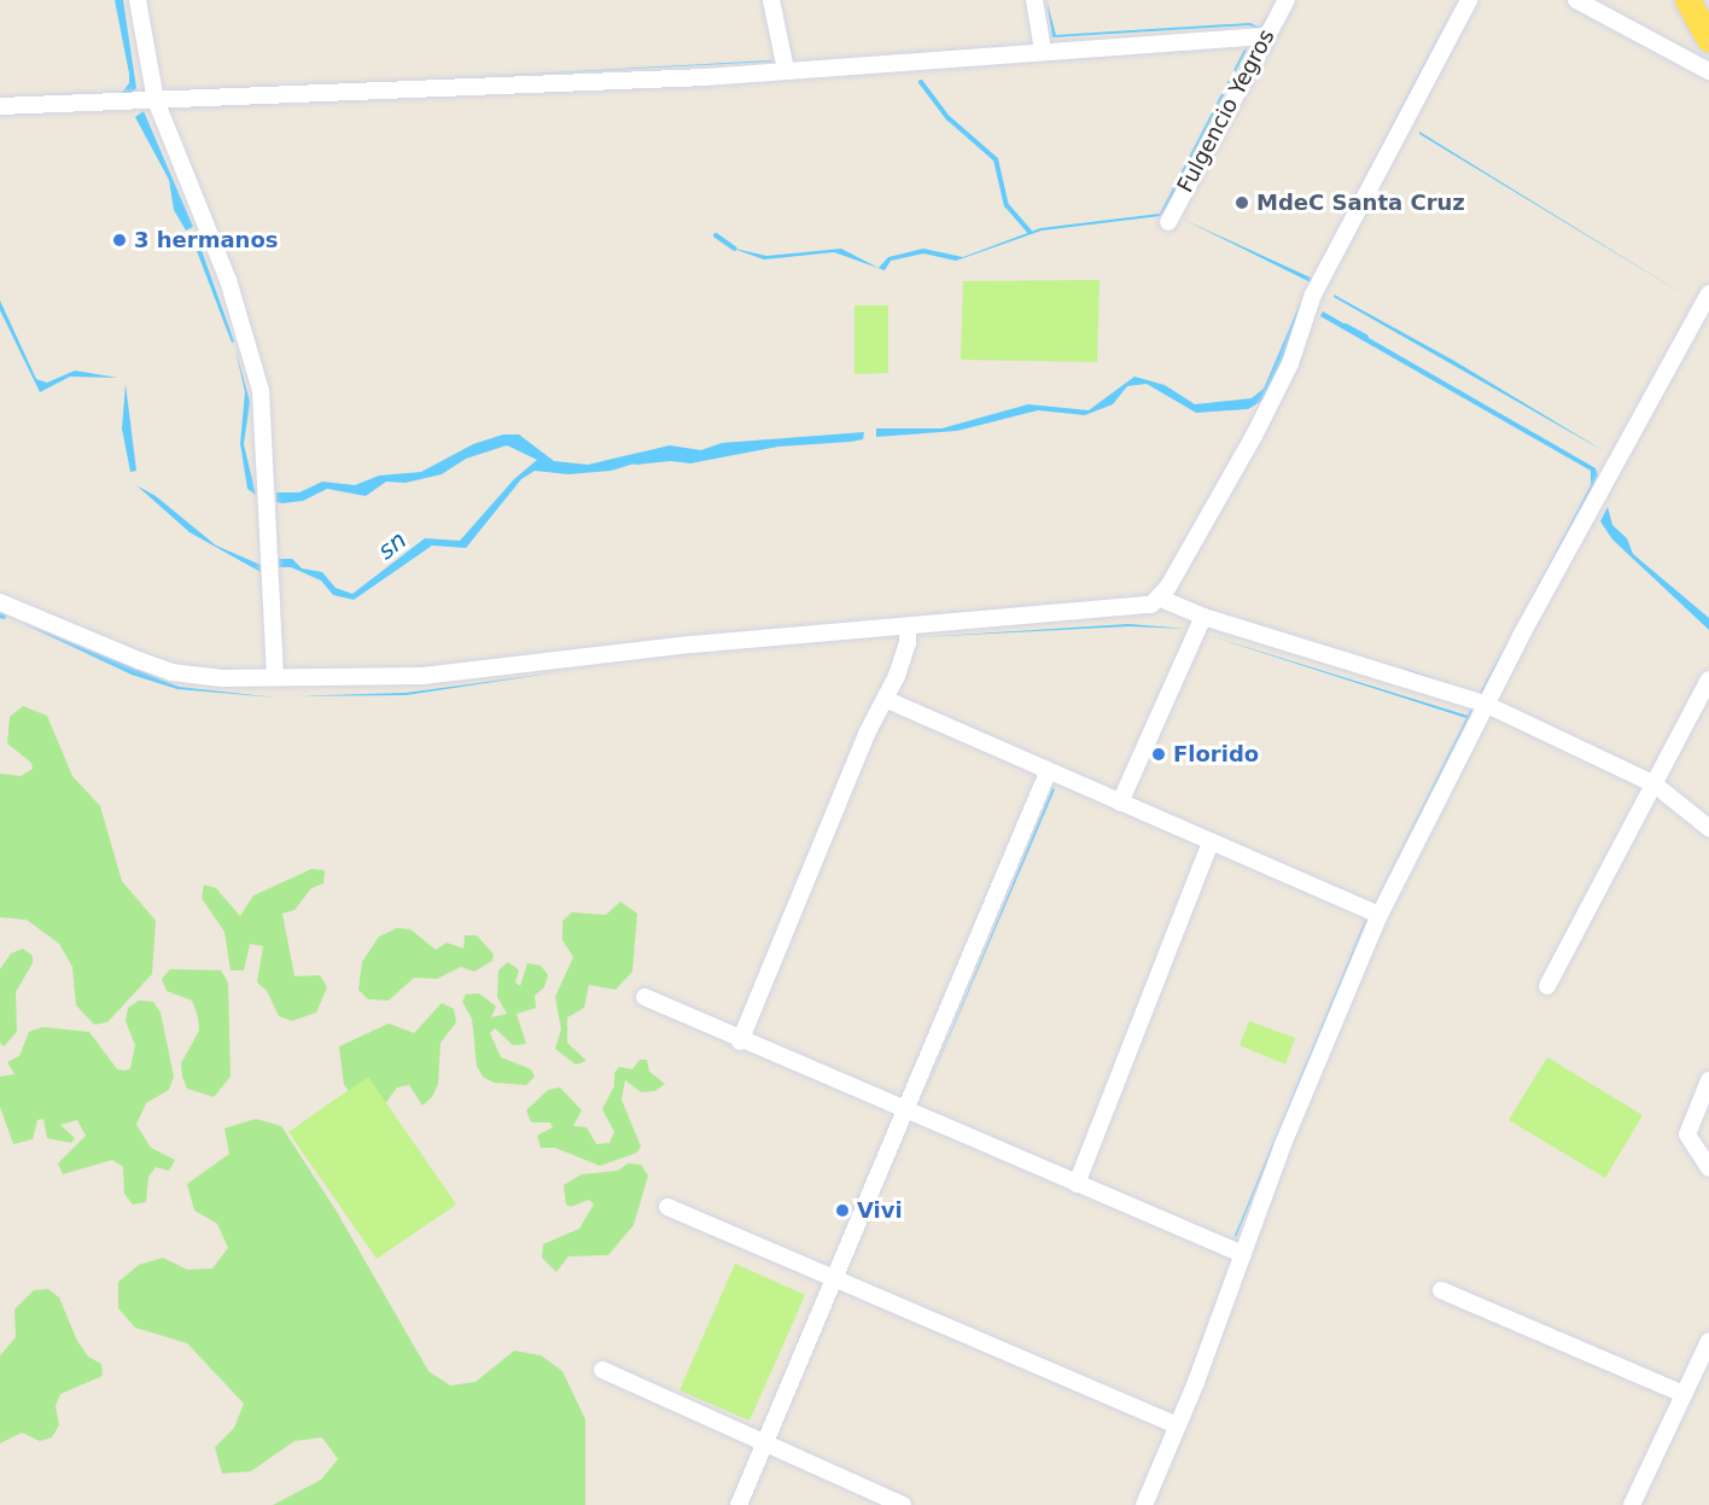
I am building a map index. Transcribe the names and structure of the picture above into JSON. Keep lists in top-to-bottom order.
{
  "streets": {
    "street": ["Fulgencio Yegros"]
  },
  "water": ["sn"],
  "places": [
    "MdeC Santa Cruz",
    "3 hermanos",
    "Florido",
    "Vivi"
  ]
}
